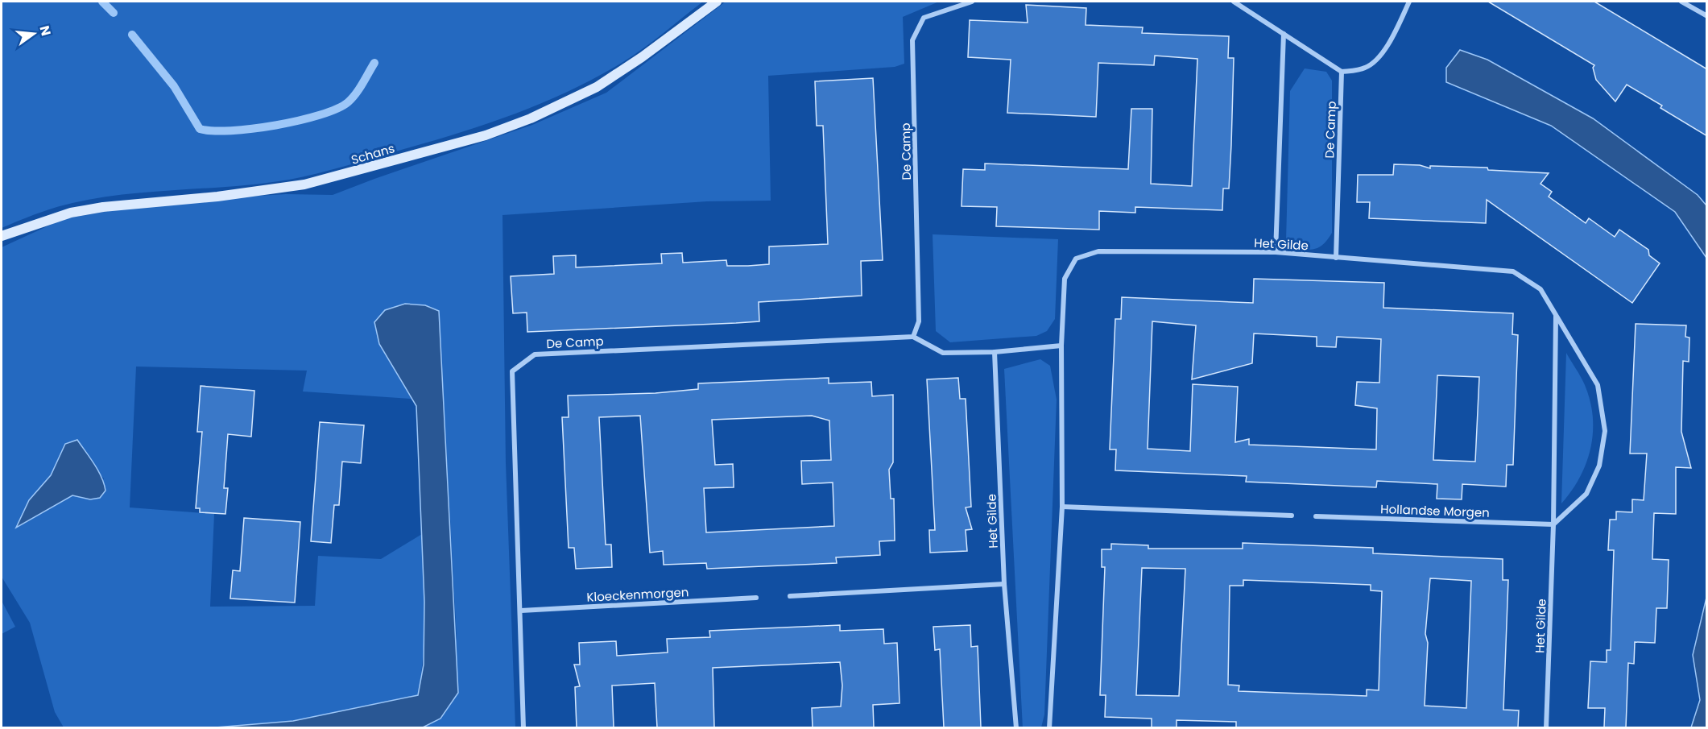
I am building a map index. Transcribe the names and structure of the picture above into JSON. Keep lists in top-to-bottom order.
{
  "streets": {
    "street": [
      "De Camp",
      "Schans",
      "Het Gilde",
      "Hollandse Morgen",
      "Kloeckenmorgen"
    ]
  },
  "crossings": [
    ["De Camp", "Het Gilde"],
    ["De Camp", "Kloeckenmorgen"],
    ["Het Gilde", "Hollandse Morgen"]
  ],
  "north": "right"
}
